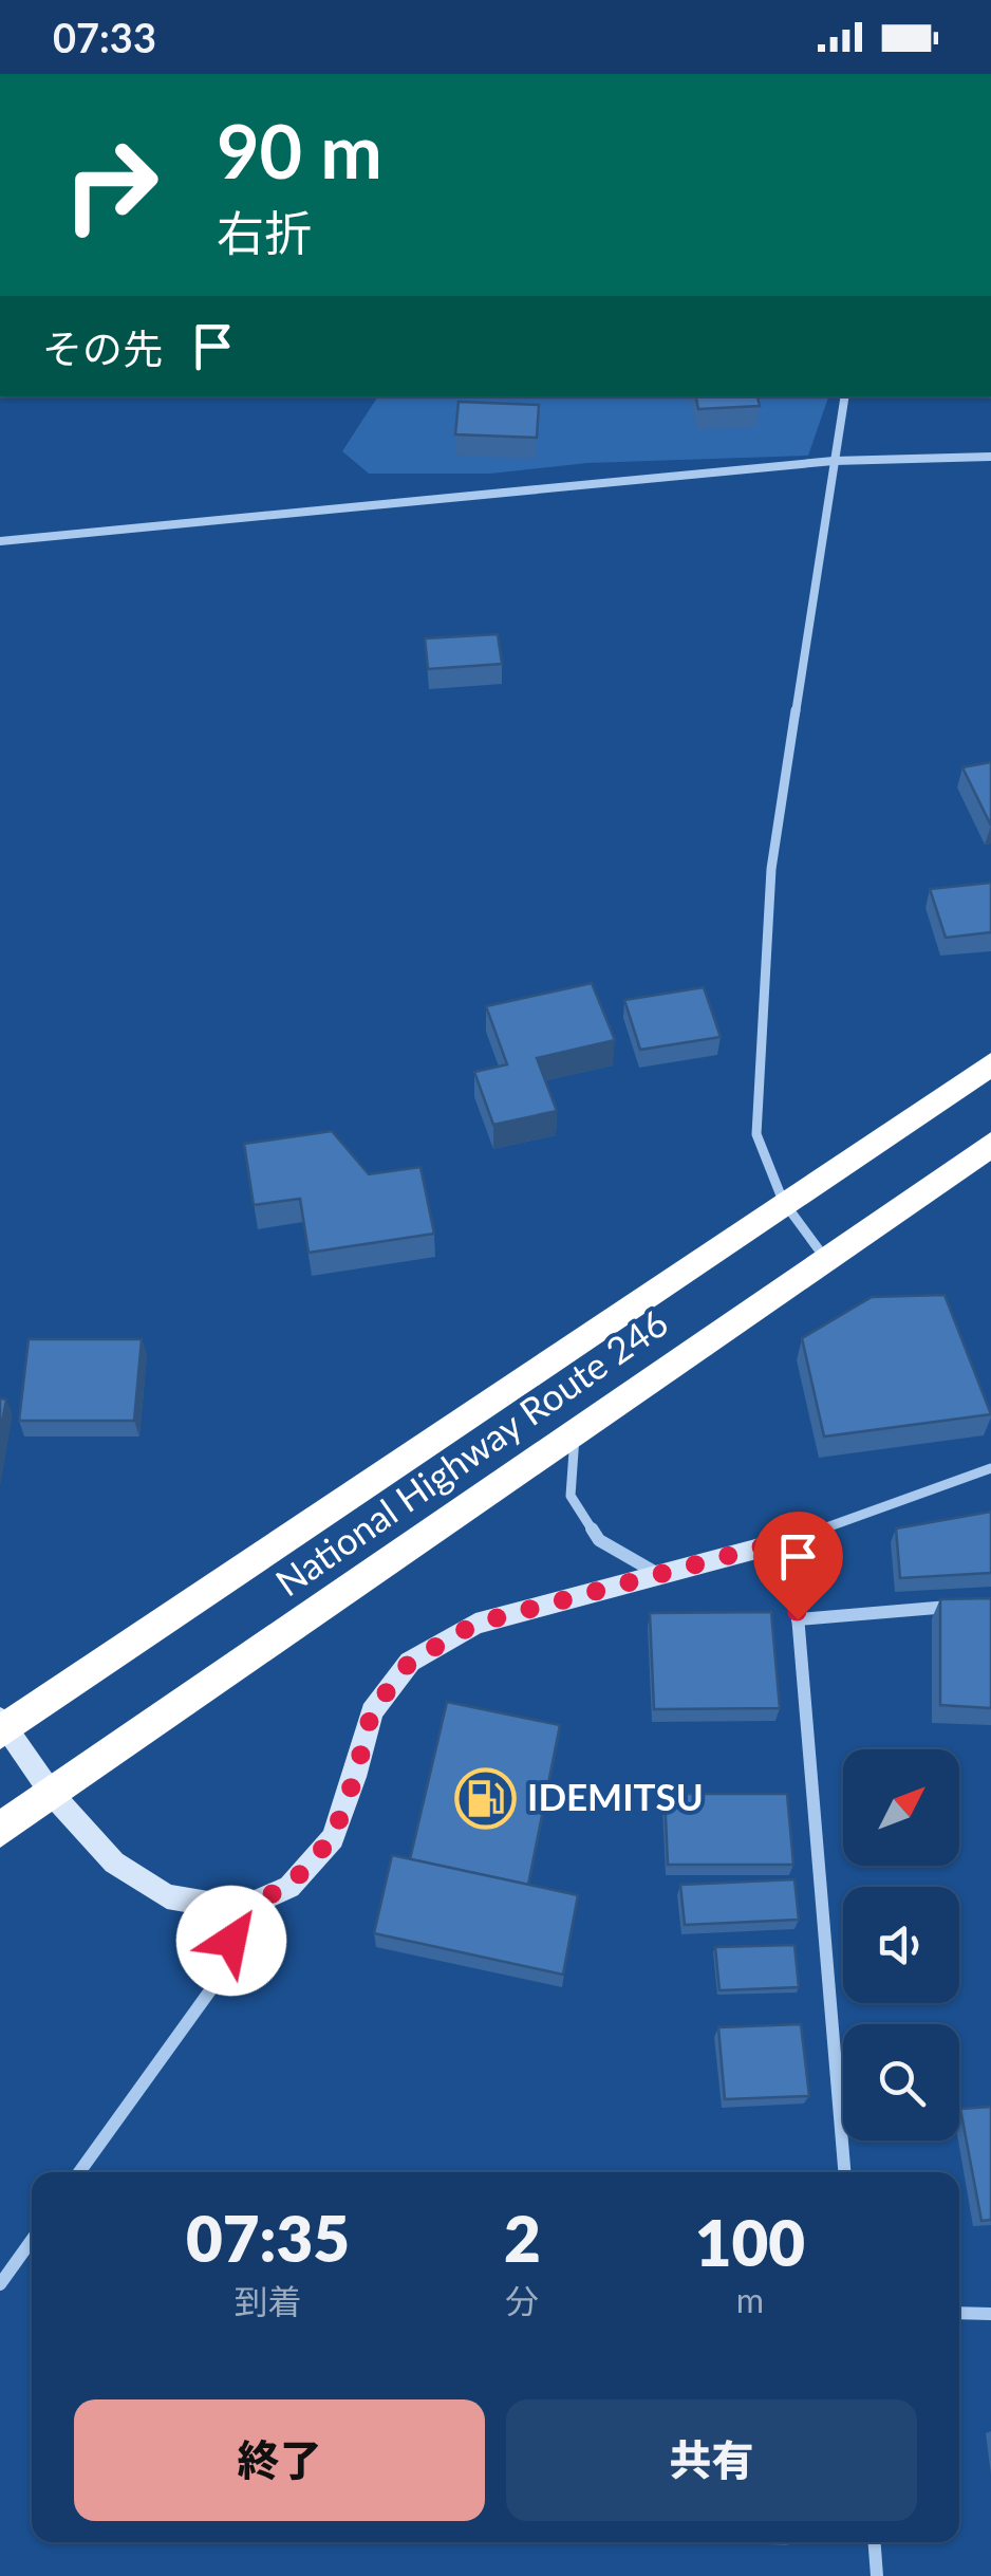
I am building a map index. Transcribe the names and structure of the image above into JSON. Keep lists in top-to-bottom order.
{
  "streets": {
    "highway": ["National Highway Route 246"]
  },
  "places": {
    "fuel station": ["IDEMITSU"]
  },
  "north": "top right",
  "page": {
    "status": "07:33",
    "turn": ["90 m", "右折"],
    "then": "その先",
    "eta": [
      "07:35",
      "到着",
      "2",
      "分",
      "100",
      "m"
    ],
    "buttons": ["終了", "共有"]
  }
}
